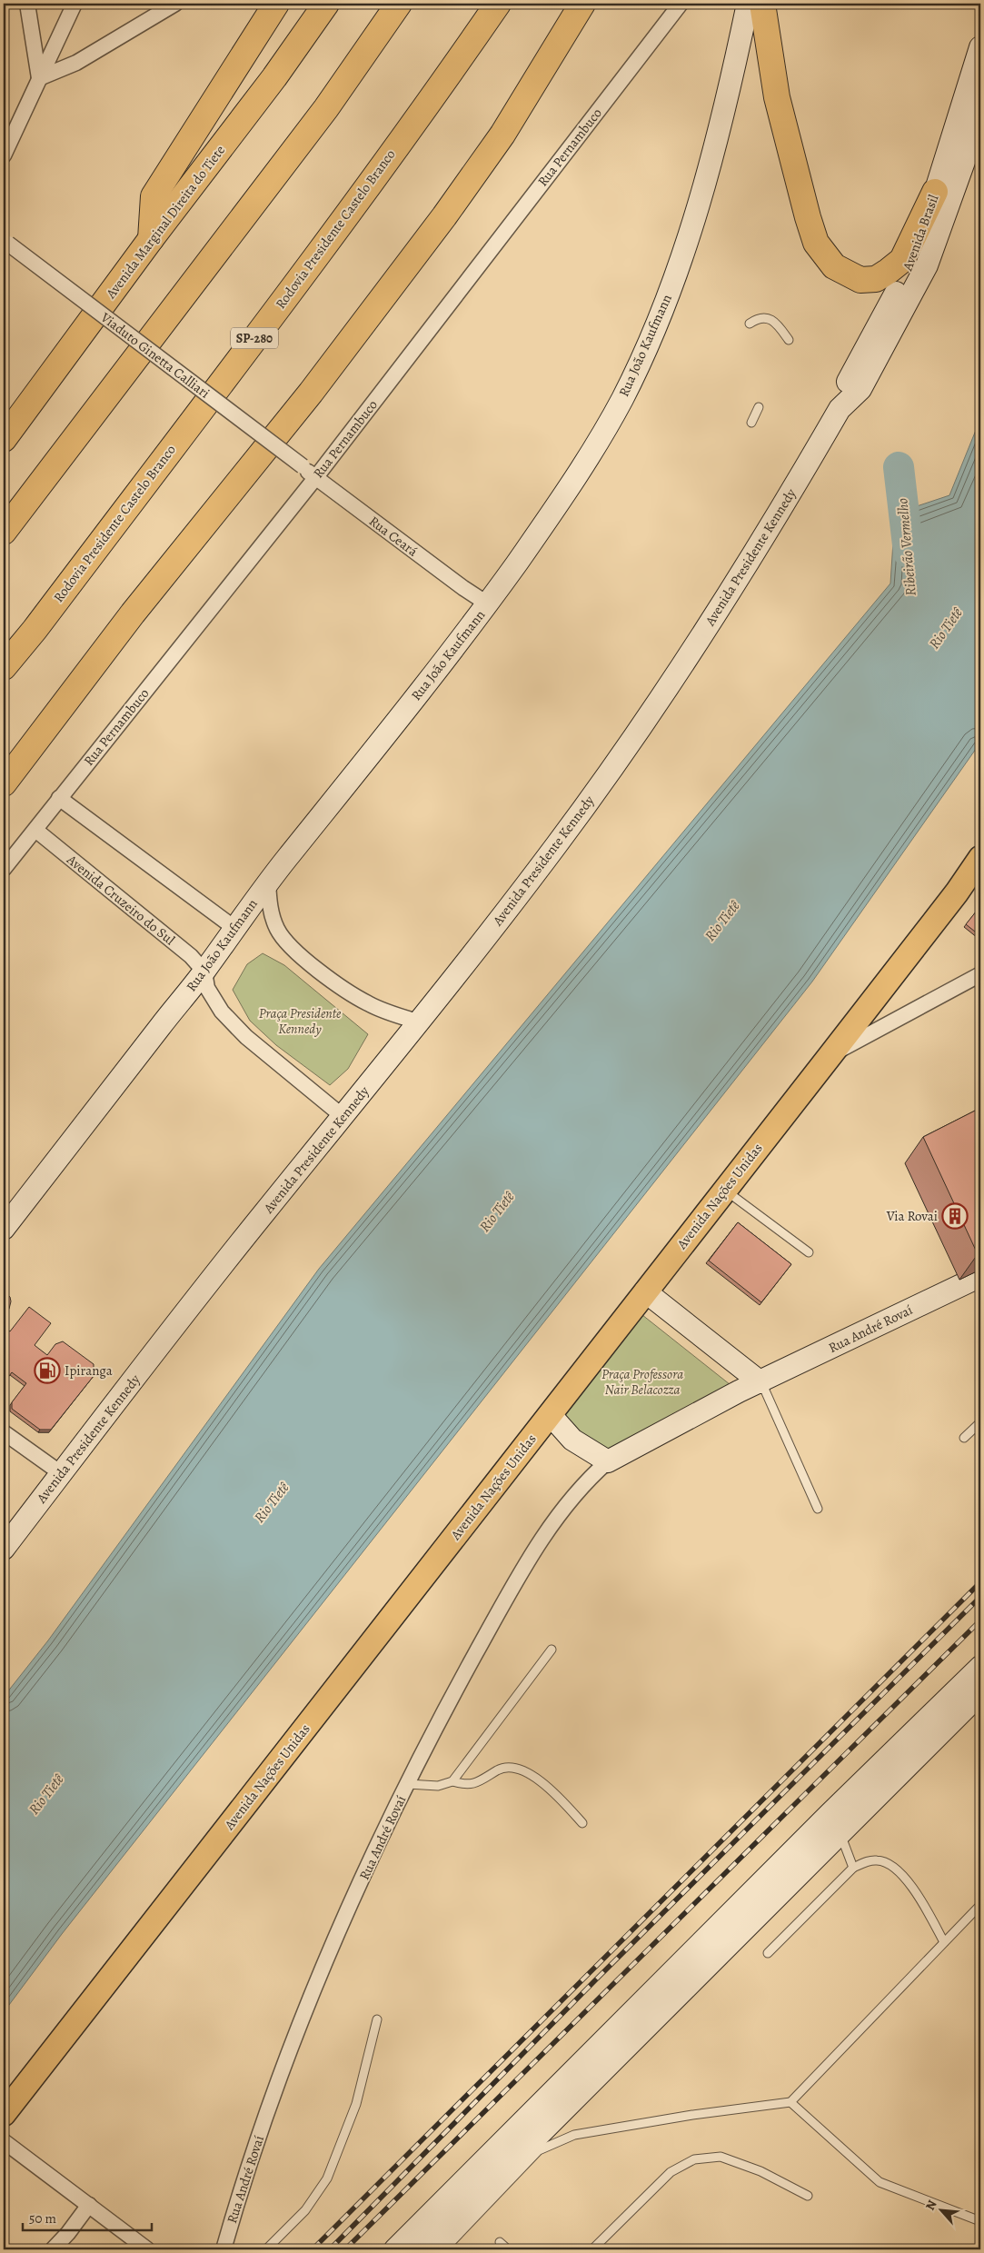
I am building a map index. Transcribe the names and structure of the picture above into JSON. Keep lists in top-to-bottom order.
{
  "streets": {
    "highway": ["Avenida Marginal Direita do Tiete", "Rodovia Presidente Castelo Branco", "SP-280"],
    "main road": [
      "Avenida Brasil",
      "Rua João Kaufmann",
      "Avenida Presidente Kennedy",
      "Avenida Nações Unidas",
      "Rua André Rovaí"
    ],
    "street": [
      "Rua Pernambuco",
      "Viaduto Ginetta Calliari",
      "Rua Ceará",
      "Avenida Cruzeiro do Sul"
    ]
  },
  "crossings": [
    ["Rua Pernambuco", "Rua Ceará"],
    ["Rua Pernambuco", "Avenida Cruzeiro do Sul"],
    ["Avenida Brasil", "Avenida Presidente Kennedy"],
    ["Rua João Kaufmann", "Rua Ceará"],
    ["Rua João Kaufmann", "Avenida Cruzeiro do Sul"],
    ["Viaduto Ginetta Calliari", "Rua Ceará"]
  ],
  "water": ["Ribeirão Vermelho", "Rio Tietê"],
  "parks": ["Praça Presidente Kennedy", "Praça Professora Nair Belacozza"],
  "places": {
    "building": ["Via Rovai"],
    "fuel station": ["Ipiranga"]
  },
  "scale_bar": "50 m",
  "north": "top left"
}
